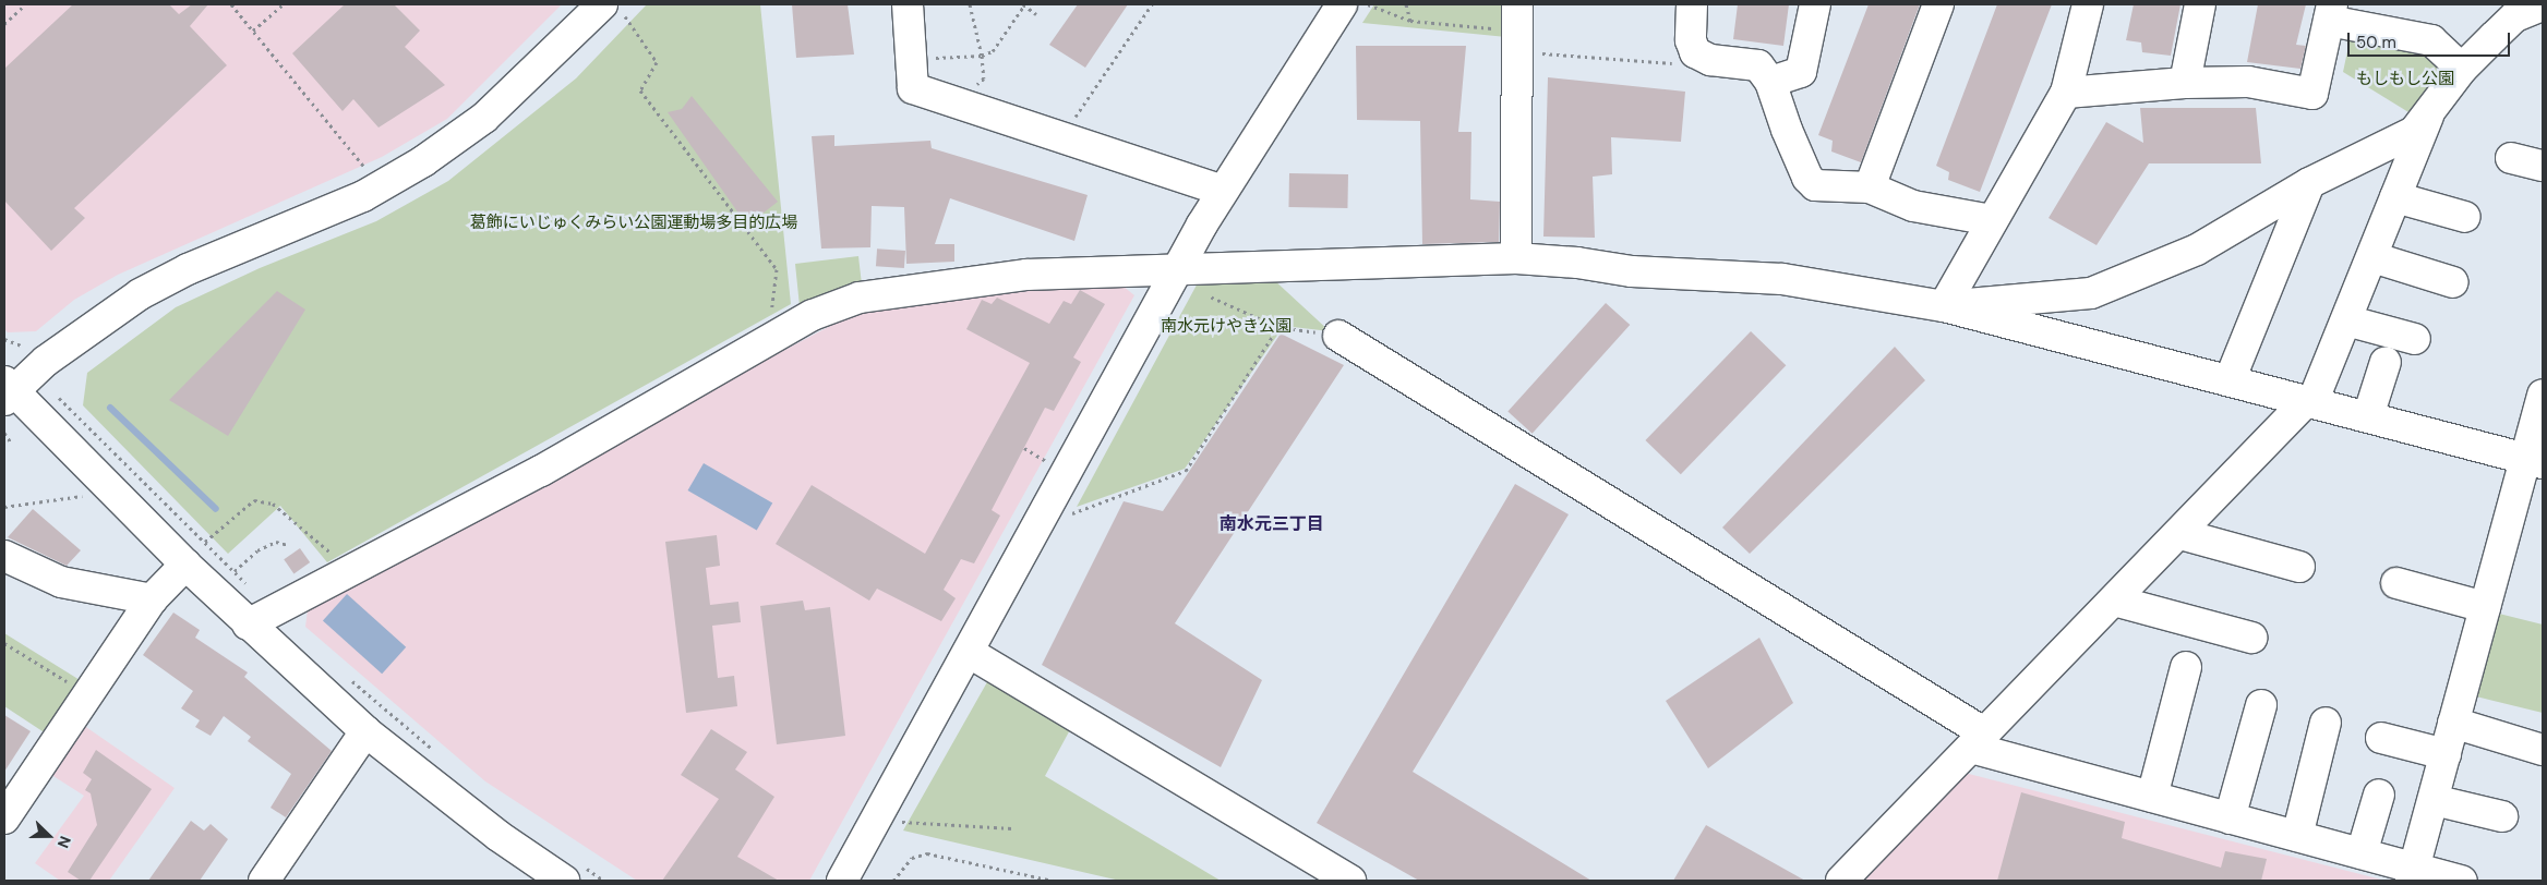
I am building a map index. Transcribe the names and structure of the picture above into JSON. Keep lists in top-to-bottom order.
{
  "districts": ["南水元三丁目"],
  "parks": ["もしもし公園", "葛飾にいじゅくみらい公園運動場多目的広場", "南水元けやき公園"],
  "scale_bar": "50 m",
  "north": "right"
}
